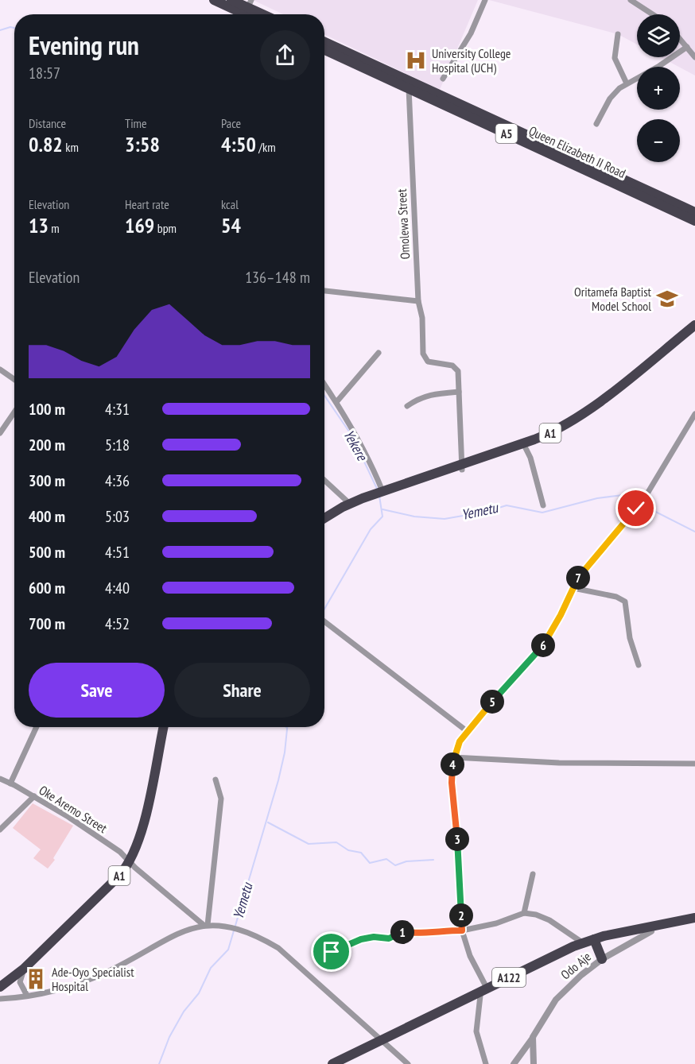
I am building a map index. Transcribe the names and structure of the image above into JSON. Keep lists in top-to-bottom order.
{
  "streets": {
    "highway": [
      "A5",
      "Queen Elizabeth II Road",
      "A1",
      "A122"
    ],
    "street": ["Omolewa Street", "Oke Aremo Street", "Odo Aje"]
  },
  "crossings": [
    ["Queen Elizabeth II Road", "Omolewa Street"],
    ["A1", "Oke Aremo Street"],
    ["Odo Aje", "A122"]
  ],
  "water": ["Yekere", "Yemetu"],
  "places": {
    "hospital": ["University College Hospital (UCH)"],
    "school or university": ["Oritamefa Baptist Model School"],
    "building": ["Ade-Oyo Specialist Hospital"]
  },
  "page": {
    "map_buttons": ["+", "−"],
    "heading": ["Evening run", "18:57"],
    "stats": [
      ["Distance", "0.82 km"],
      ["Time", "3:58"],
      ["Pace", "4:50 /km"],
      ["Elevation", "13 m"],
      ["Heart rate", "169 bpm"],
      ["kcal", "54"]
    ],
    "chart": ["Elevation", "136–148 m"],
    "list": [
      {
        "name": "100 m",
        "note": "4:31"
      },
      {
        "name": "200 m",
        "note": "5:18"
      },
      {
        "name": "300 m",
        "note": "4:36"
      },
      {
        "name": "400 m",
        "note": "5:03"
      },
      {
        "name": "500 m",
        "note": "4:51"
      },
      {
        "name": "600 m",
        "note": "4:40"
      },
      {
        "name": "700 m",
        "note": "4:52"
      }
    ],
    "pins": [
      "7",
      "6",
      "5",
      "4",
      "3",
      "2",
      "1"
    ],
    "buttons": ["Save", "Share"]
  }
}
